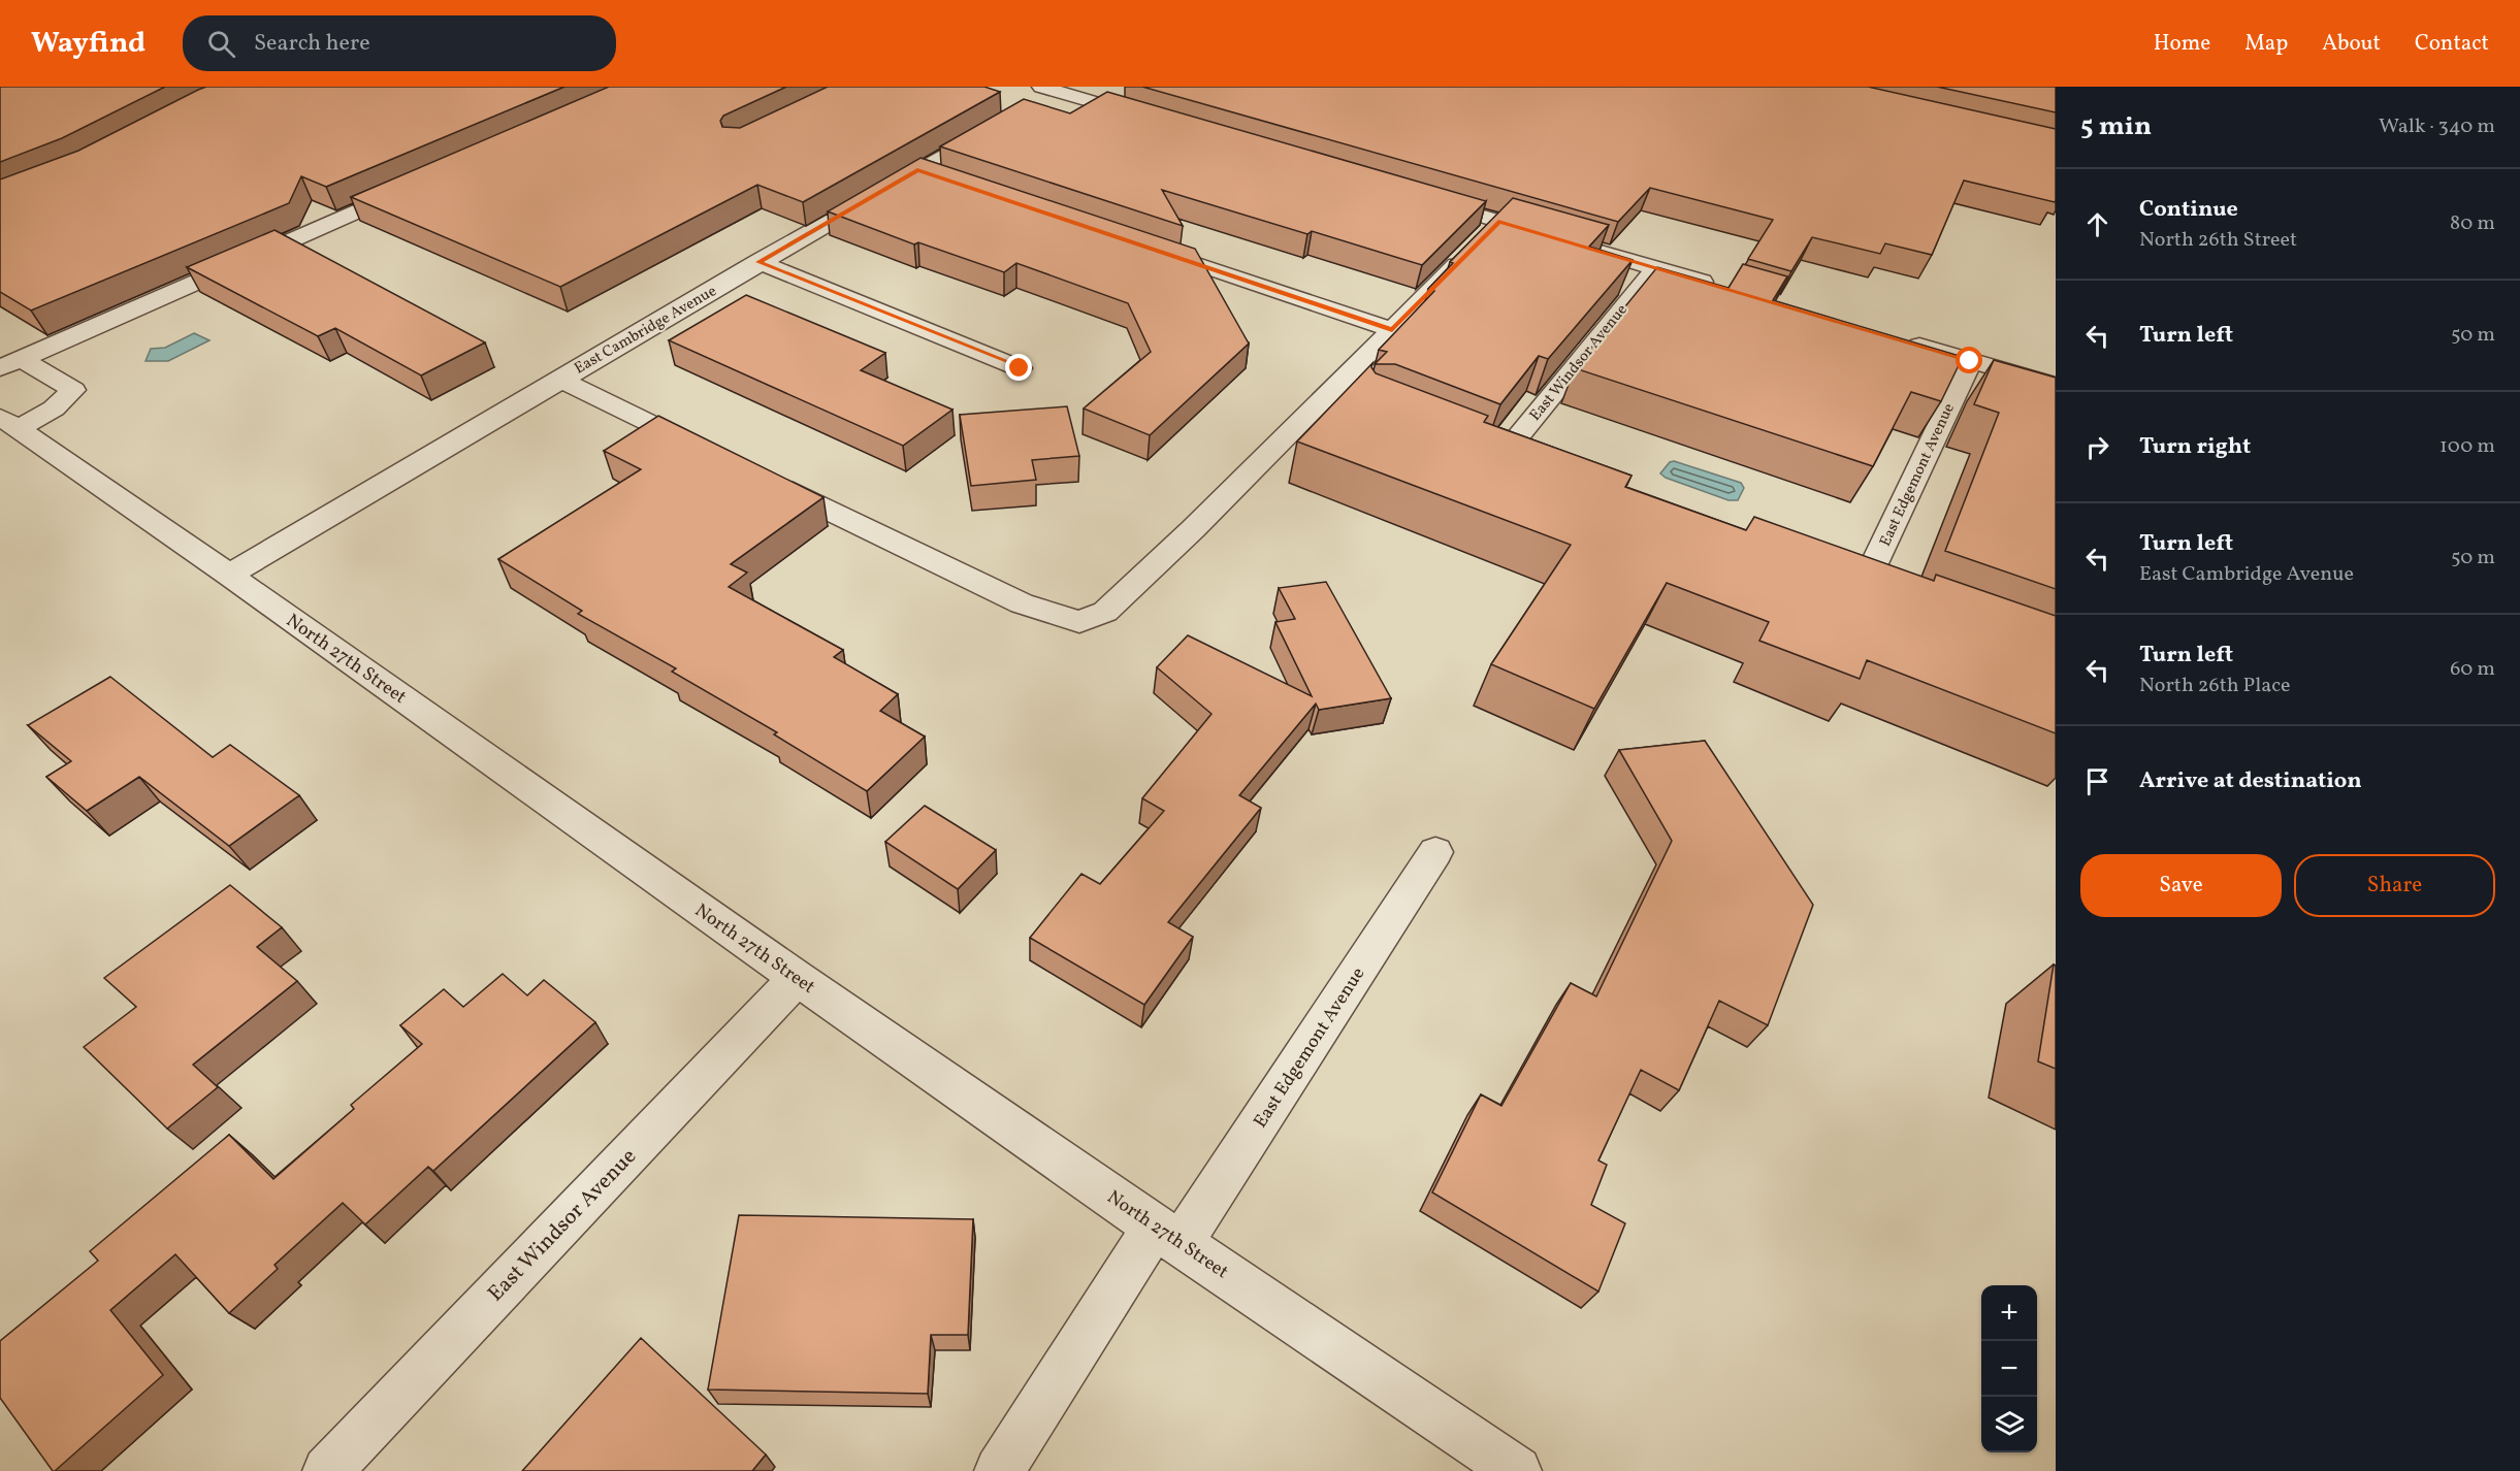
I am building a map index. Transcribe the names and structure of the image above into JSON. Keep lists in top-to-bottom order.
{
  "streets": {
    "street": [
      "East Cambridge Avenue",
      "East Windsor Avenue",
      "East Edgemont Avenue",
      "North 27th Street"
    ]
  },
  "crossings": [
    ["East Cambridge Avenue", "North 27th Street"],
    ["East Windsor Avenue", "North 27th Street"],
    ["East Edgemont Avenue", "North 27th Street"]
  ],
  "page": {
    "header": "Wayfind",
    "search": "Search here",
    "nav": [
      "Home",
      "Map",
      "About",
      "Contact"
    ],
    "heading": ["5 min", "Walk · 340 m"],
    "list": [
      ["Continue", "North 26th Street", "80 m"],
      ["Turn left", "50 m"],
      ["Turn right", "100 m"],
      ["Turn left", "East Cambridge Avenue", "50 m"],
      ["Turn left", "North 26th Place", "60 m"],
      "Arrive at destination"
    ],
    "buttons": ["Save", "Share"],
    "map_buttons": ["+", "−"]
  }
}
